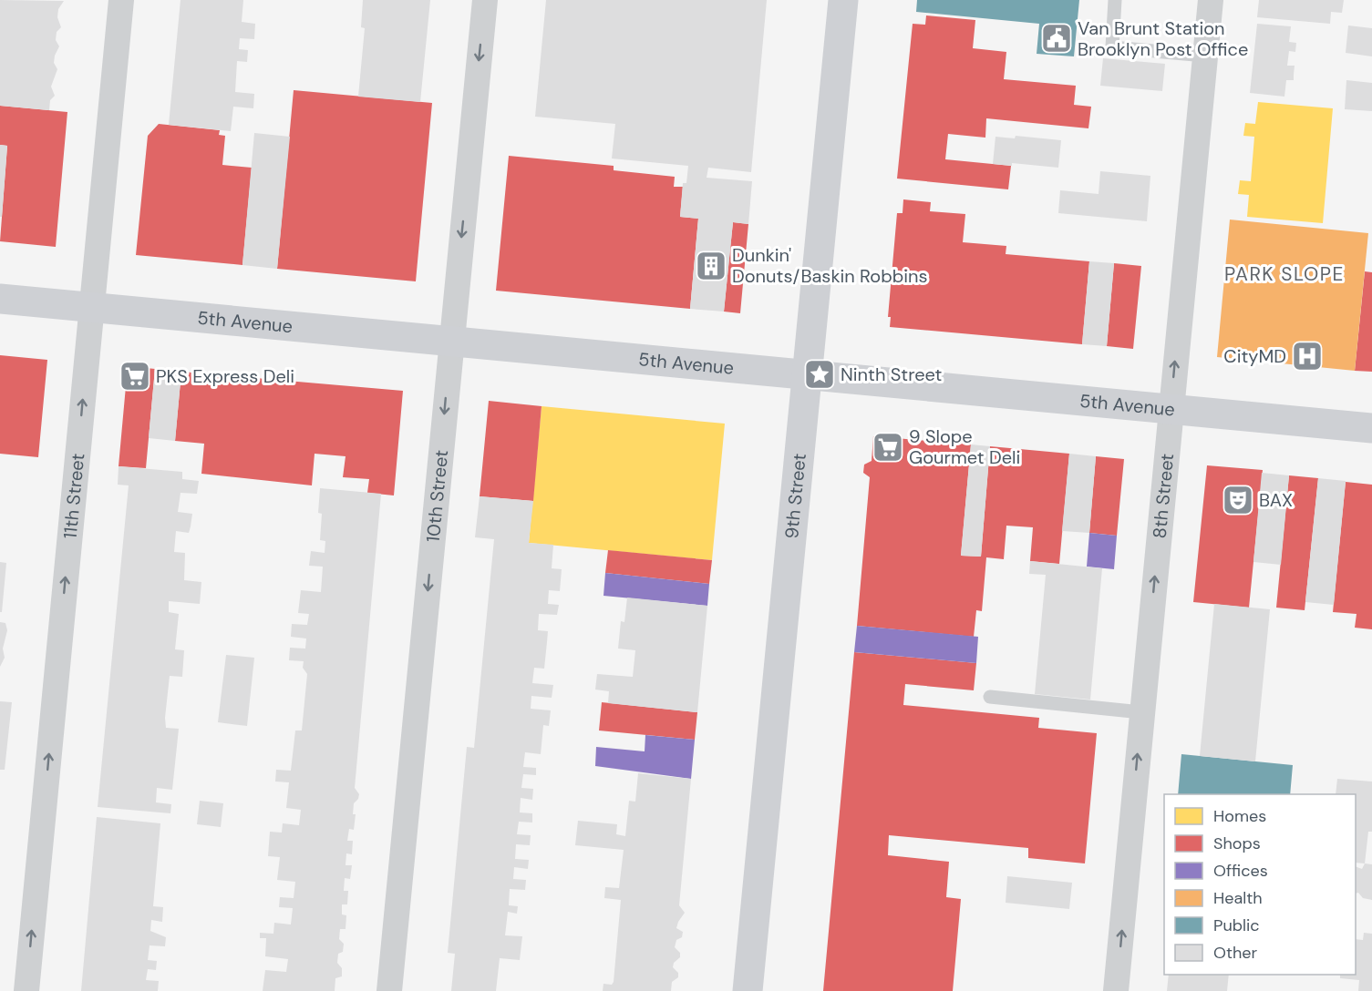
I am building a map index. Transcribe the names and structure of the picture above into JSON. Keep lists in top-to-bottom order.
{
  "streets": {
    "street": [
      "5th Avenue",
      "11th Street",
      "10th Street",
      "9th Street",
      "8th Street"
    ]
  },
  "crossings": [
    ["5th Avenue", "11th Street"],
    ["5th Avenue", "10th Street"],
    ["5th Avenue", "9th Street"],
    ["5th Avenue", "8th Street"]
  ],
  "one_way": ["11th Street", "10th Street", "8th Street"],
  "districts": ["PARK SLOPE"],
  "places": {
    "public building": ["Van Brunt Station Brooklyn Post Office"],
    "building": ["Dunkin' Donuts/Baskin Robbins"],
    "hospital": ["CityMD"],
    "place": ["Ninth Street"],
    "supermarket": ["PKS Express Deli", "9 Slope Gourmet Deli"],
    "theatre": ["BAX"]
  },
  "legend": [
    "Homes",
    "Shops",
    "Offices",
    "Health",
    "Public",
    "Other"
  ]
}
